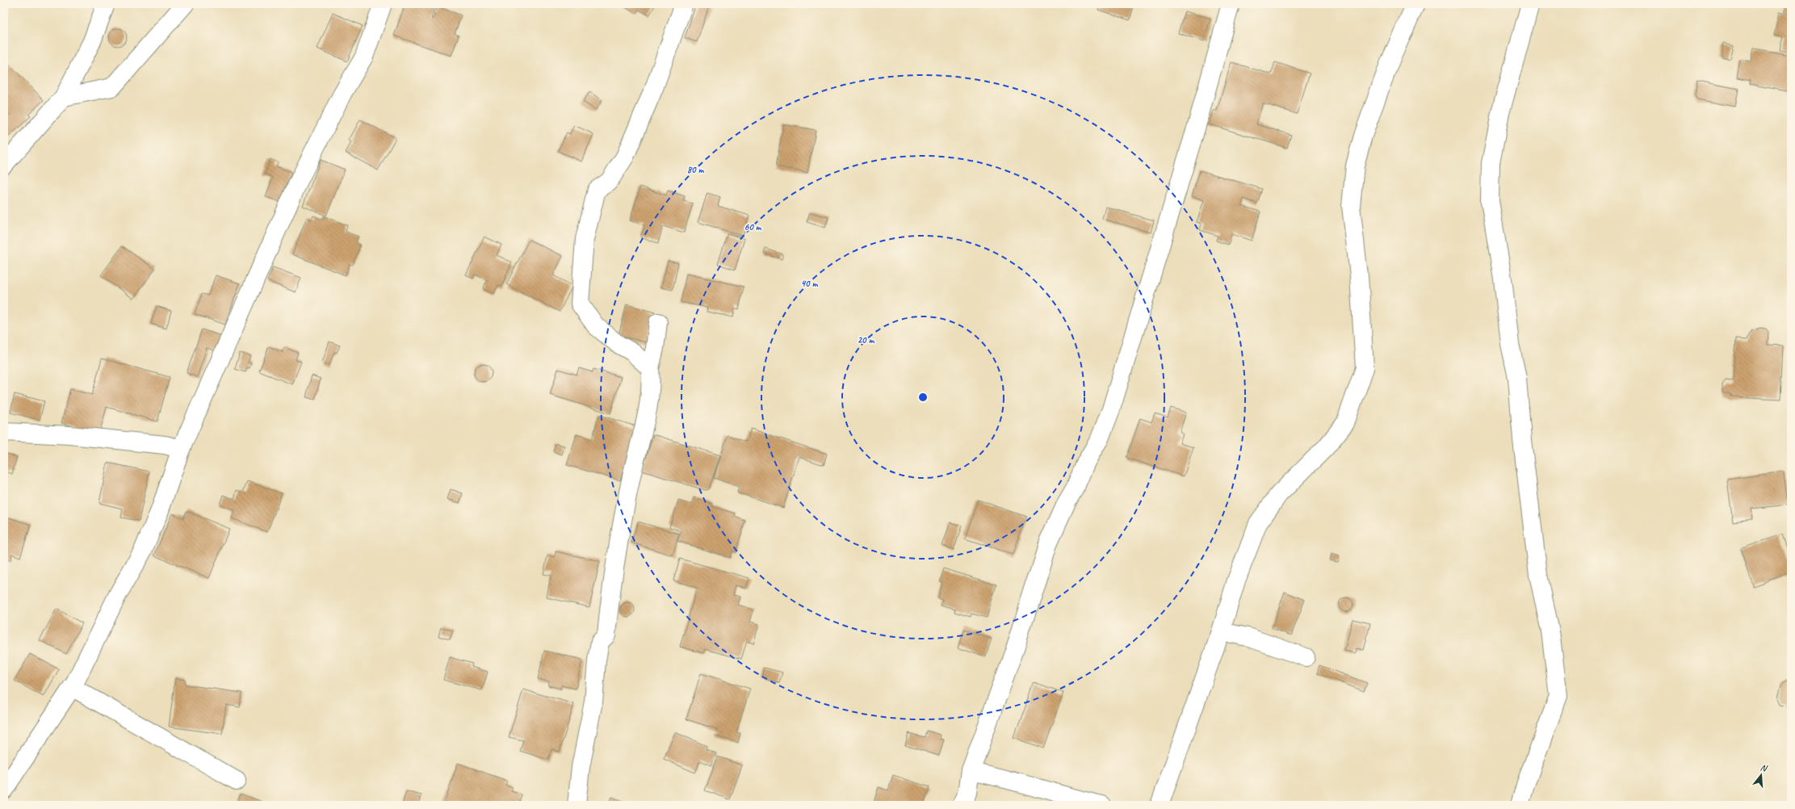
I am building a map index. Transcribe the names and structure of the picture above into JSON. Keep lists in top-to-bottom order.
{
  "north": "top",
  "rings": [
    "80 m",
    "60 m",
    "40 m",
    "20 m"
  ]
}
